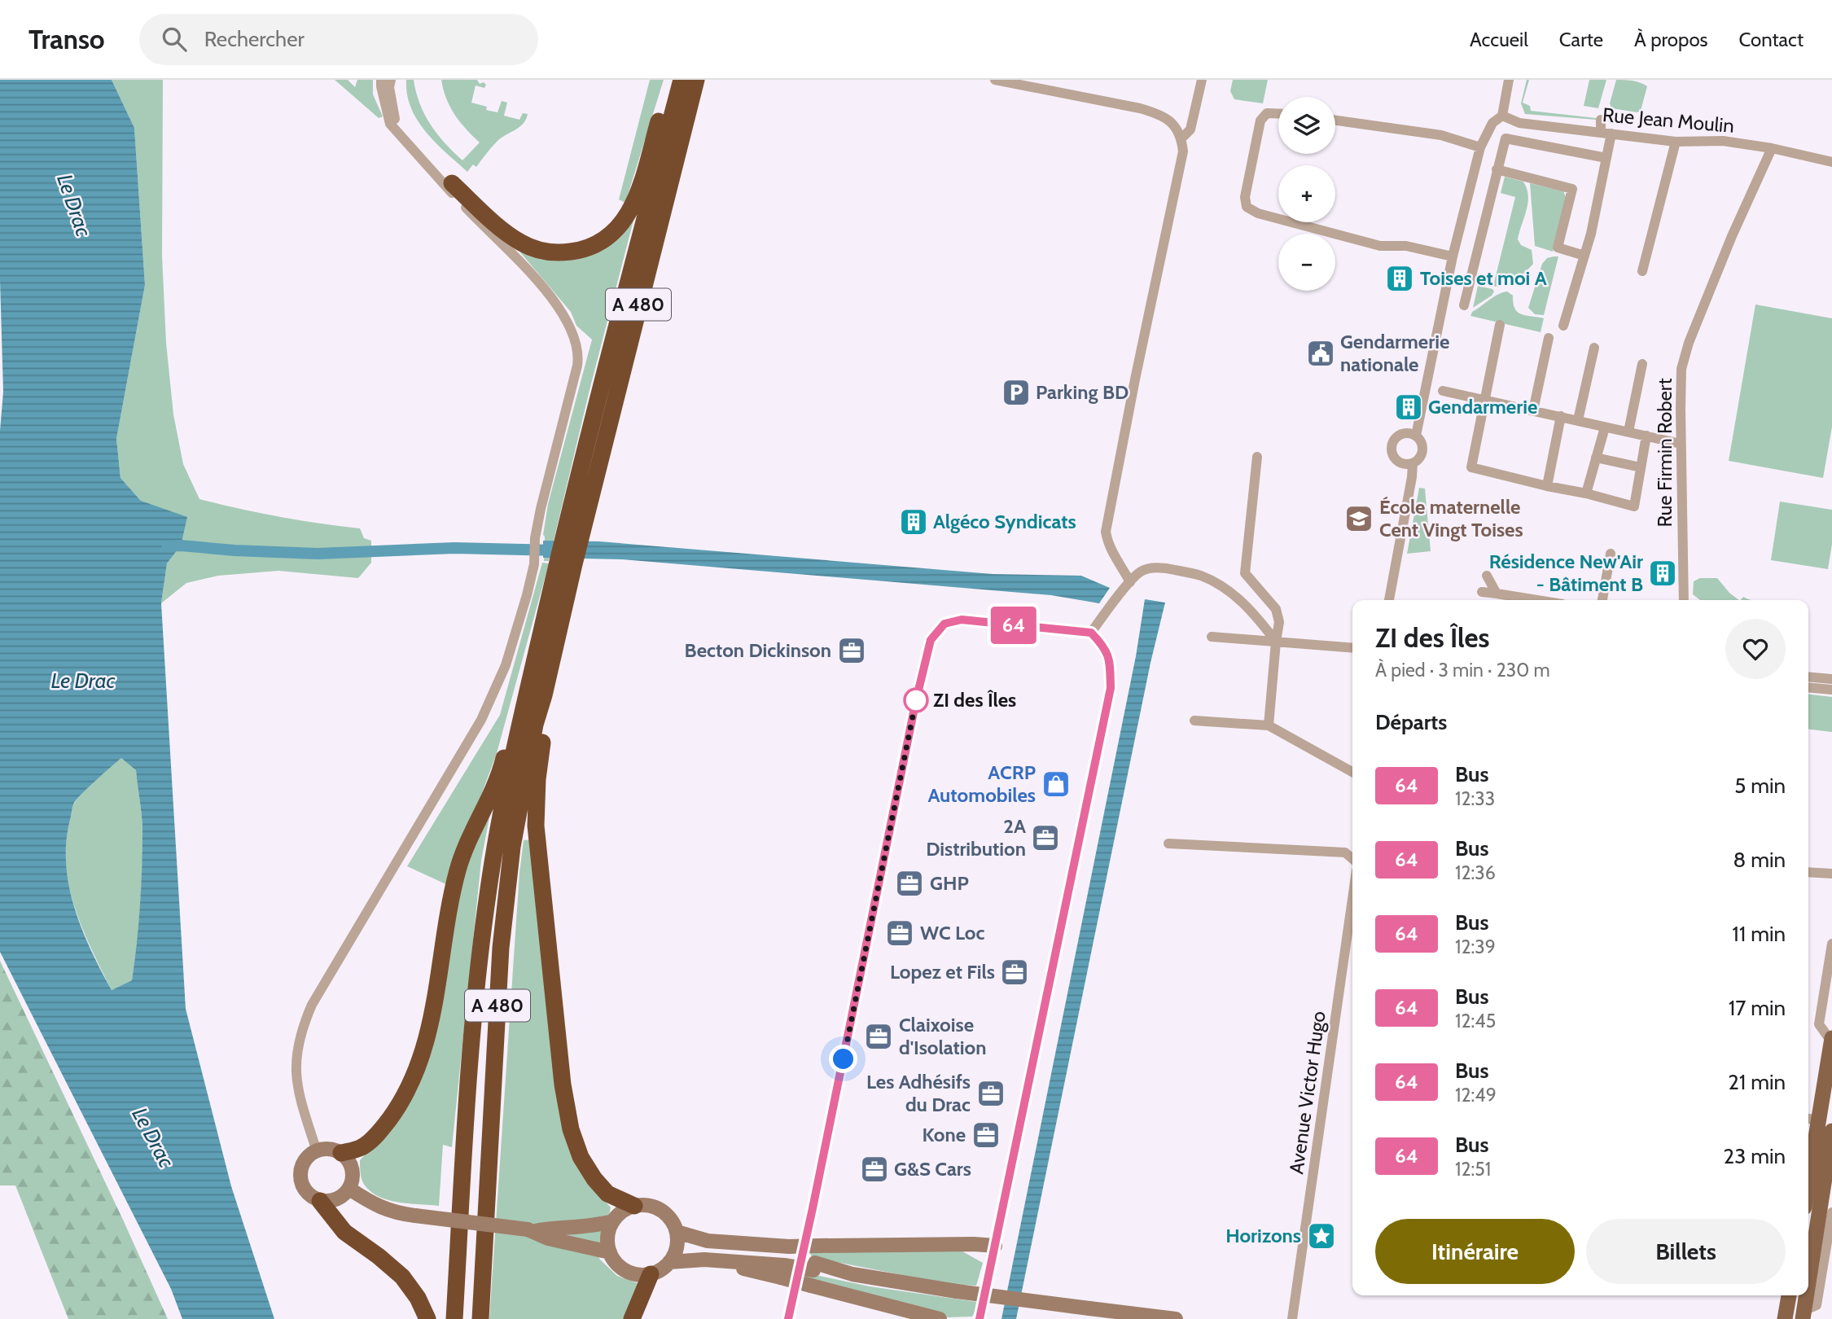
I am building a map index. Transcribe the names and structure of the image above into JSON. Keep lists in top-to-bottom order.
{
  "streets": {
    "highway": ["A 480"],
    "street": ["Rue Jean Moulin", "Rue Firmin Robert", "Avenue Victor Hugo"]
  },
  "crossings": [
    ["Rue Jean Moulin", "Rue Firmin Robert"]
  ],
  "water": ["Le Drac"],
  "places": {
    "building": [
      "Toises et moi A",
      "Gendarmerie",
      "Algéco Syndicats",
      "Résidence New'Air - Bâtiment B"
    ],
    "public building": ["Gendarmerie nationale"],
    "parking": ["Parking BD"],
    "school or university": ["École maternelle Cent Vingt Toises"],
    "office": [
      "Becton Dickinson",
      "2A Distribution",
      "GHP",
      "WC Loc",
      "Lopez et Fils",
      "Claixoise d'Isolation",
      "Les Adhésifs du Drac",
      "Kone",
      "G&S Cars"
    ],
    "other": ["ZI des Îles"],
    "shop": ["ACRP Automobiles"],
    "place": ["Horizons"]
  },
  "lines": ["bus line 64"],
  "page": {
    "header": "Transo",
    "search": "Rechercher",
    "nav": [
      "Accueil",
      "Carte",
      "À propos",
      "Contact"
    ],
    "on_map": "64",
    "map_buttons": ["+", "−"],
    "heading": [
      ["ZI des Îles", "À pied · 3 min · 230 m"],
      "Départs"
    ],
    "list": [
      {
        "mark": "64",
        "name": "Bus",
        "note": "12:33",
        "value": "5 min"
      },
      {
        "mark": "64",
        "name": "Bus",
        "note": "12:36",
        "value": "8 min"
      },
      {
        "mark": "64",
        "name": "Bus",
        "note": "12:39",
        "value": "11 min"
      },
      {
        "mark": "64",
        "name": "Bus",
        "note": "12:45",
        "value": "17 min"
      },
      {
        "mark": "64",
        "name": "Bus",
        "note": "12:49",
        "value": "21 min"
      },
      {
        "mark": "64",
        "name": "Bus",
        "note": "12:51",
        "value": "23 min"
      }
    ],
    "buttons": ["Itinéraire", "Billets"]
  }
}
